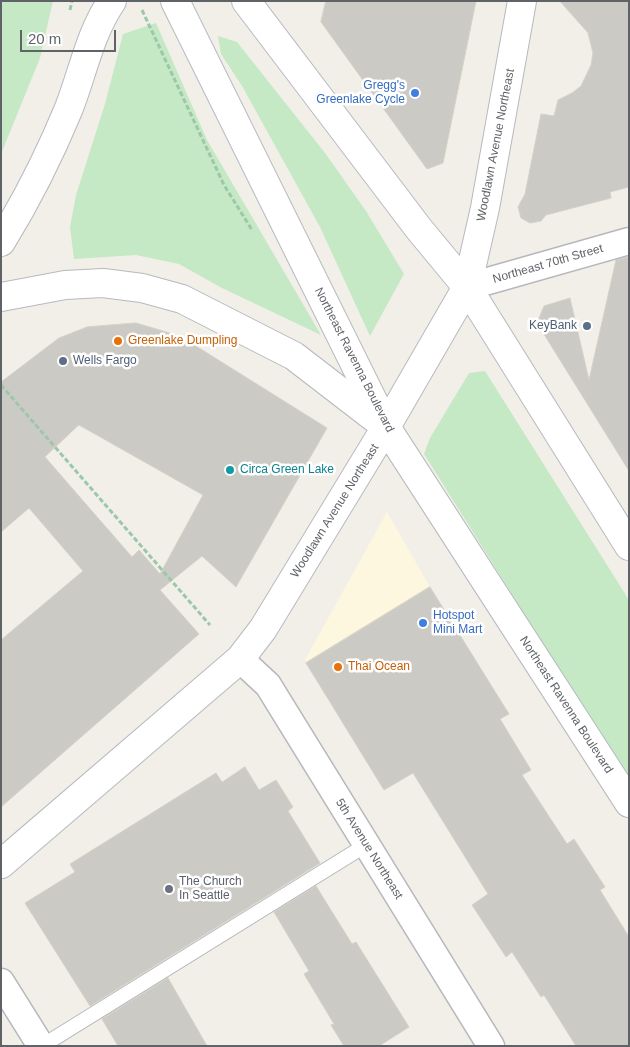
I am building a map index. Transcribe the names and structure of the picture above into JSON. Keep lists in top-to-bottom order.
{
  "streets": {
    "main road": ["Woodlawn Avenue Northeast", "Northeast Ravenna Boulevard"],
    "street": ["Northeast 70th Street", "5th Avenue Northeast"]
  },
  "crossings": [
    ["Woodlawn Avenue Northeast", "Northeast 70th Street"],
    ["Woodlawn Avenue Northeast", "Northeast Ravenna Boulevard"],
    ["Woodlawn Avenue Northeast", "5th Avenue Northeast"]
  ],
  "places": [
    "Gregg's Greenlake Cycle",
    "KeyBank",
    "Greenlake Dumpling",
    "Wells Fargo",
    "Circa Green Lake",
    "Hotspot Mini Mart",
    "Thai Ocean",
    "The Church In Seattle"
  ],
  "scale_bar": "20 m"
}
